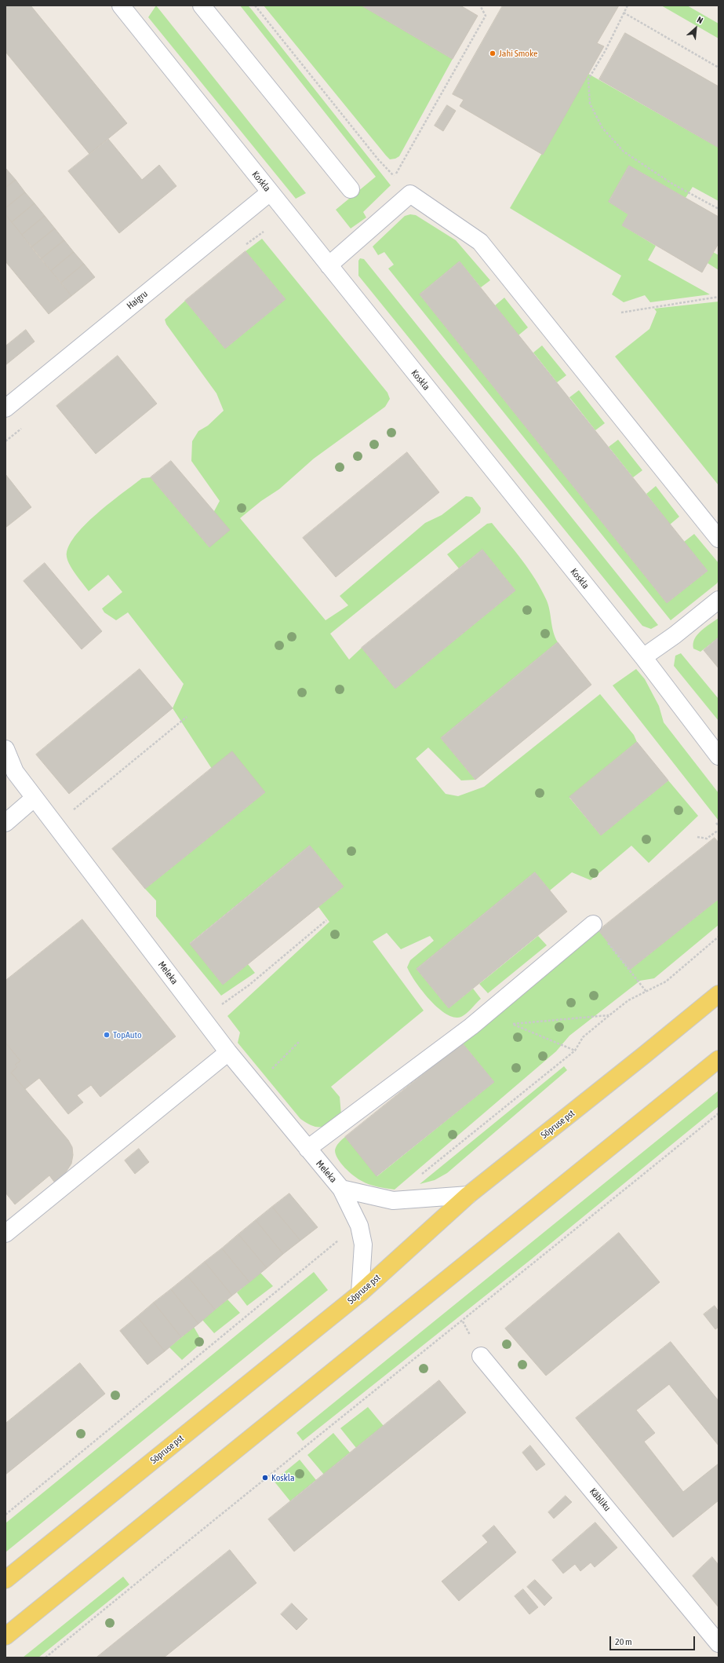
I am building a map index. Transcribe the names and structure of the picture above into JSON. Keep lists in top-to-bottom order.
{
  "streets": {
    "main road": ["Sõpruse pst"],
    "street": [
      "Koskla",
      "Haigru",
      "Meleka",
      "Käbliku"
    ]
  },
  "crossings": [
    ["Koskla", "Haigru"],
    ["Meleka", "Sõpruse pst"]
  ],
  "places": ["Jahi Smoke", "TopAuto", "Koskla"],
  "scale_bar": "20 m",
  "north": "top right"
}
